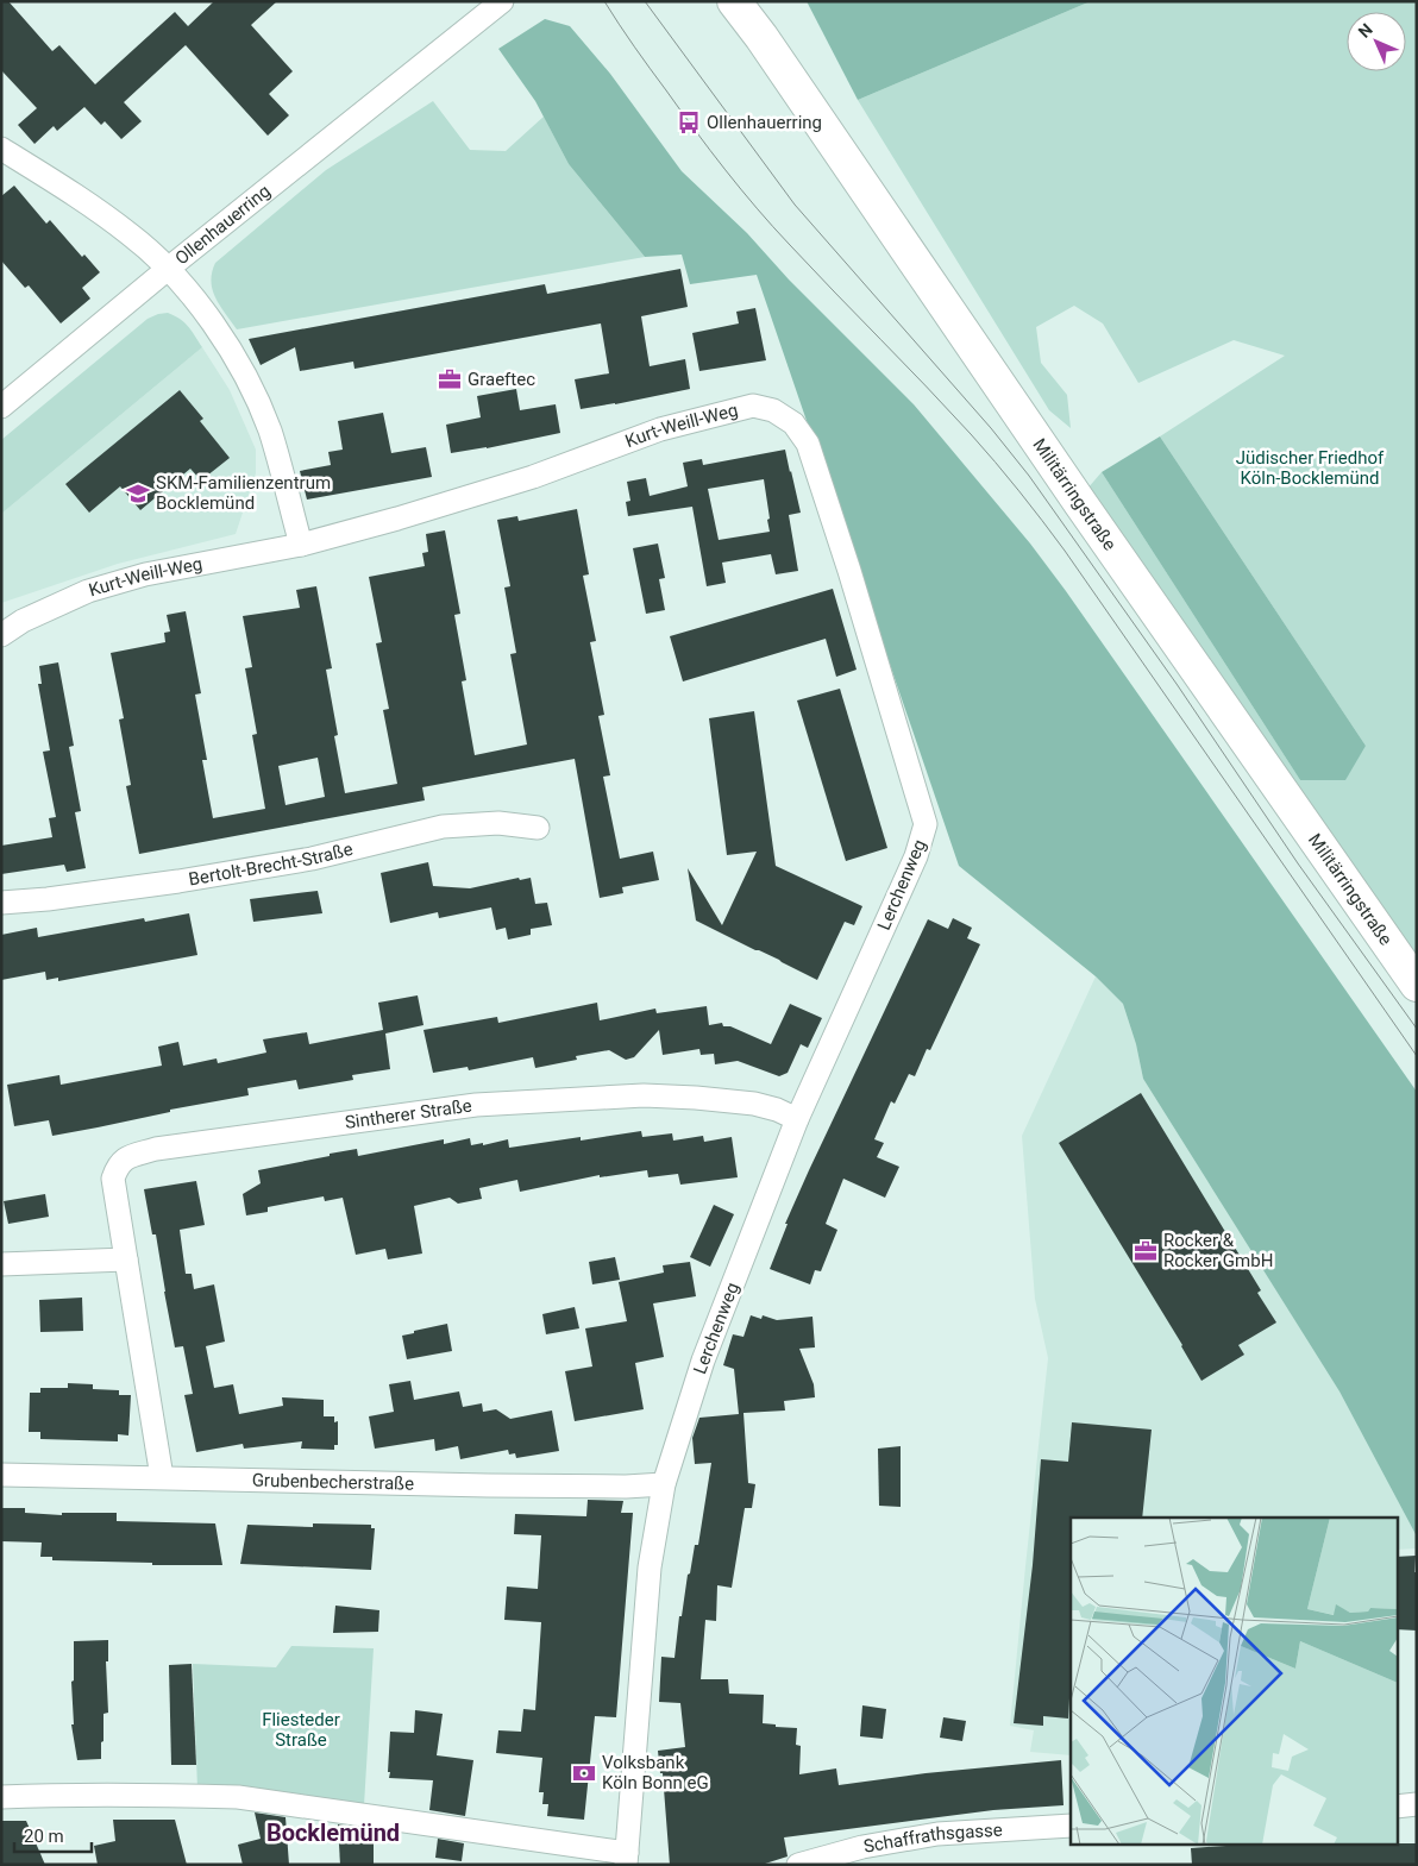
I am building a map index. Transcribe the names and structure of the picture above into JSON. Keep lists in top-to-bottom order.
{
  "streets": {
    "main road": ["Militärringstraße"],
    "street": [
      "Ollenhauerring",
      "Kurt-Weill-Weg",
      "Bertolt-Brecht-Straße",
      "Lerchenweg",
      "Sintherer Straße",
      "Grubenbecherstraße",
      "Schaffrathsgasse"
    ]
  },
  "crossings": [
    ["Kurt-Weill-Weg", "Lerchenweg"],
    ["Lerchenweg", "Sintherer Straße"],
    ["Lerchenweg", "Grubenbecherstraße"],
    ["Sintherer Straße", "Grubenbecherstraße"]
  ],
  "districts": ["Bocklemünd"],
  "parks": ["Jüdischer Friedhof Köln-Bocklemünd", "Fliesteder Straße"],
  "places": {
    "bus stop": ["Ollenhauerring"],
    "office": ["Graeftec", "Rocker & Rocker GmbH"],
    "school or university": ["SKM-Familienzentrum Bocklemünd"],
    "bank": ["Volksbank Köln Bonn eG"]
  },
  "scale_bar": "20 m",
  "north": "top left"
}
